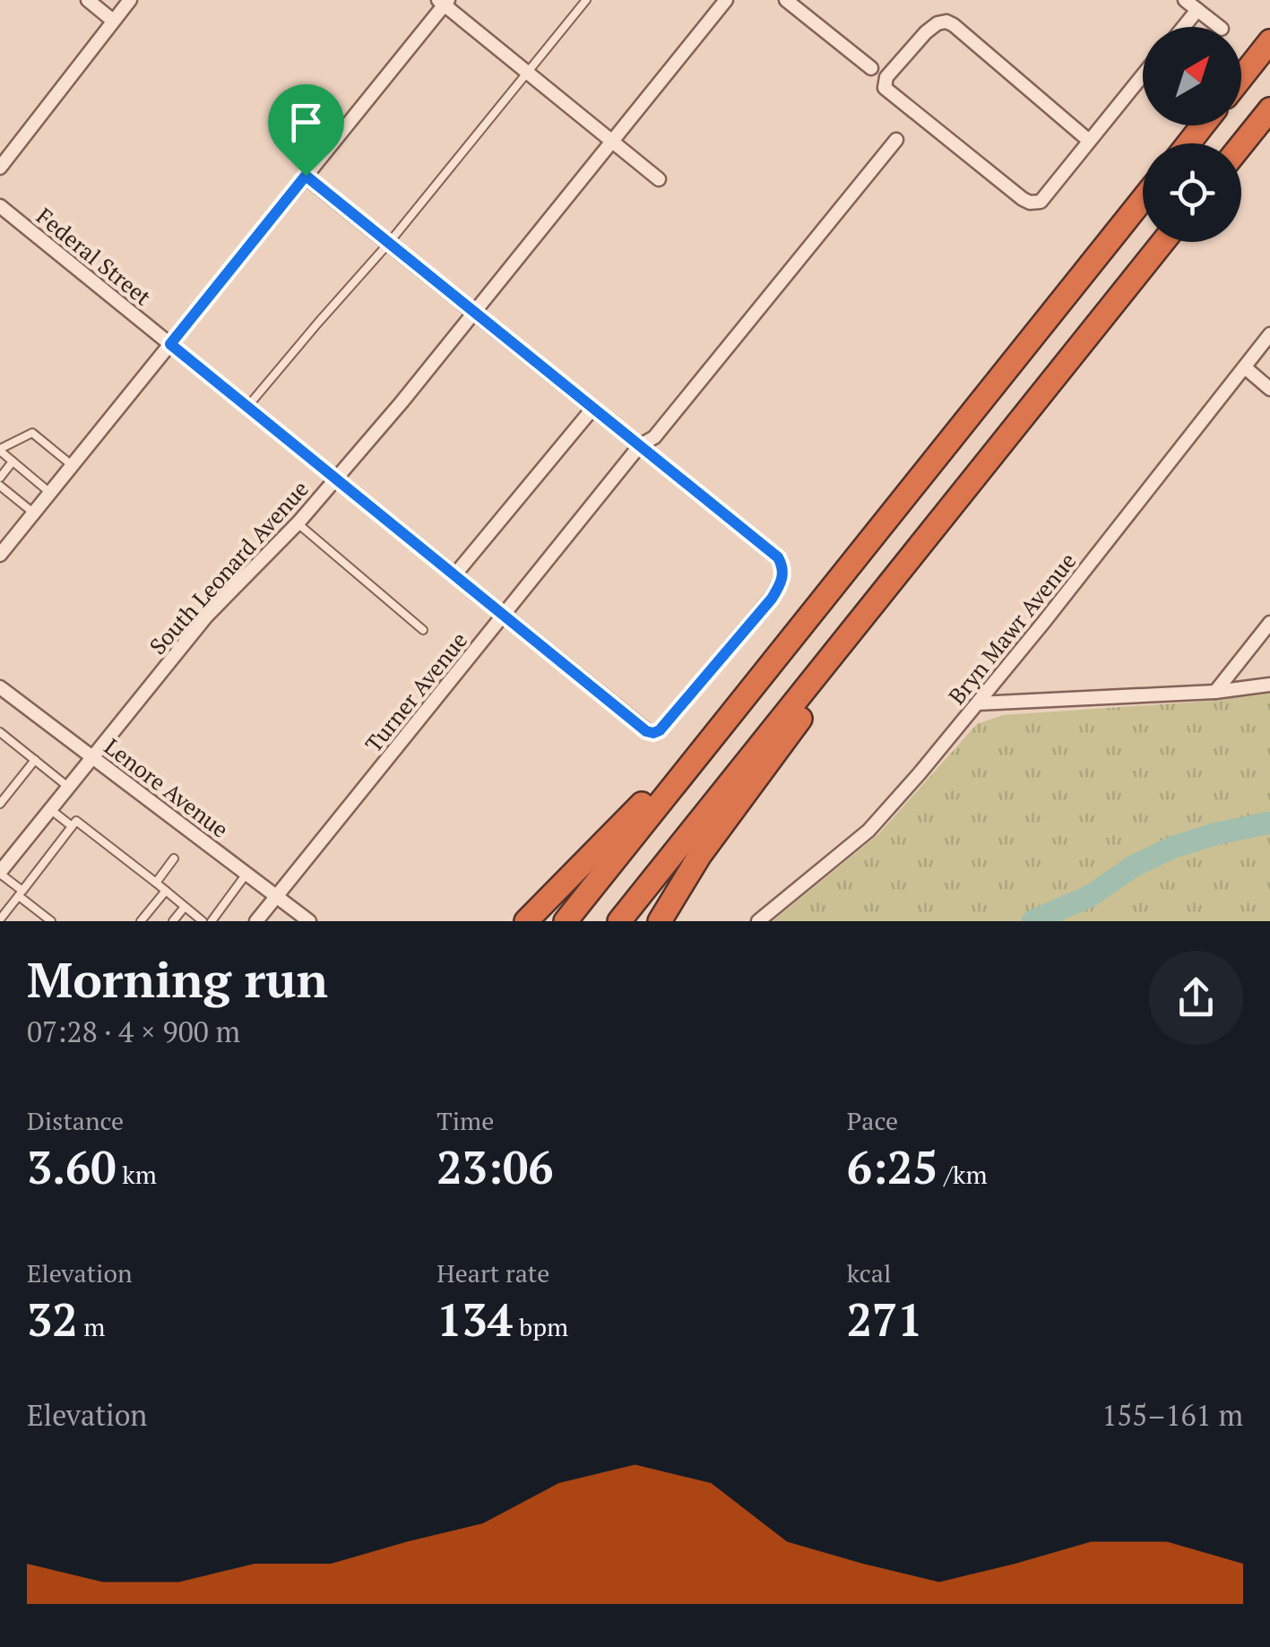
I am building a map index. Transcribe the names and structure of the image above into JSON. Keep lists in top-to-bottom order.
{
  "streets": {
    "street": [
      "Federal Street",
      "South Leonard Avenue",
      "Bryn Mawr Avenue",
      "Turner Avenue",
      "Lenore Avenue"
    ]
  },
  "crossings": [
    ["Federal Street", "South Leonard Avenue"],
    ["Federal Street", "Turner Avenue"],
    ["South Leonard Avenue", "Lenore Avenue"],
    ["Turner Avenue", "Lenore Avenue"]
  ],
  "north": "top right",
  "page": {
    "heading": ["Morning run", "07:28 · 4 × 900 m"],
    "stats": [
      ["Distance", "3.60 km"],
      ["Time", "23:06"],
      ["Pace", "6:25 /km"],
      ["Elevation", "32 m"],
      ["Heart rate", "134 bpm"],
      ["kcal", "271"]
    ],
    "chart": ["Elevation", "155–161 m"]
  }
}
